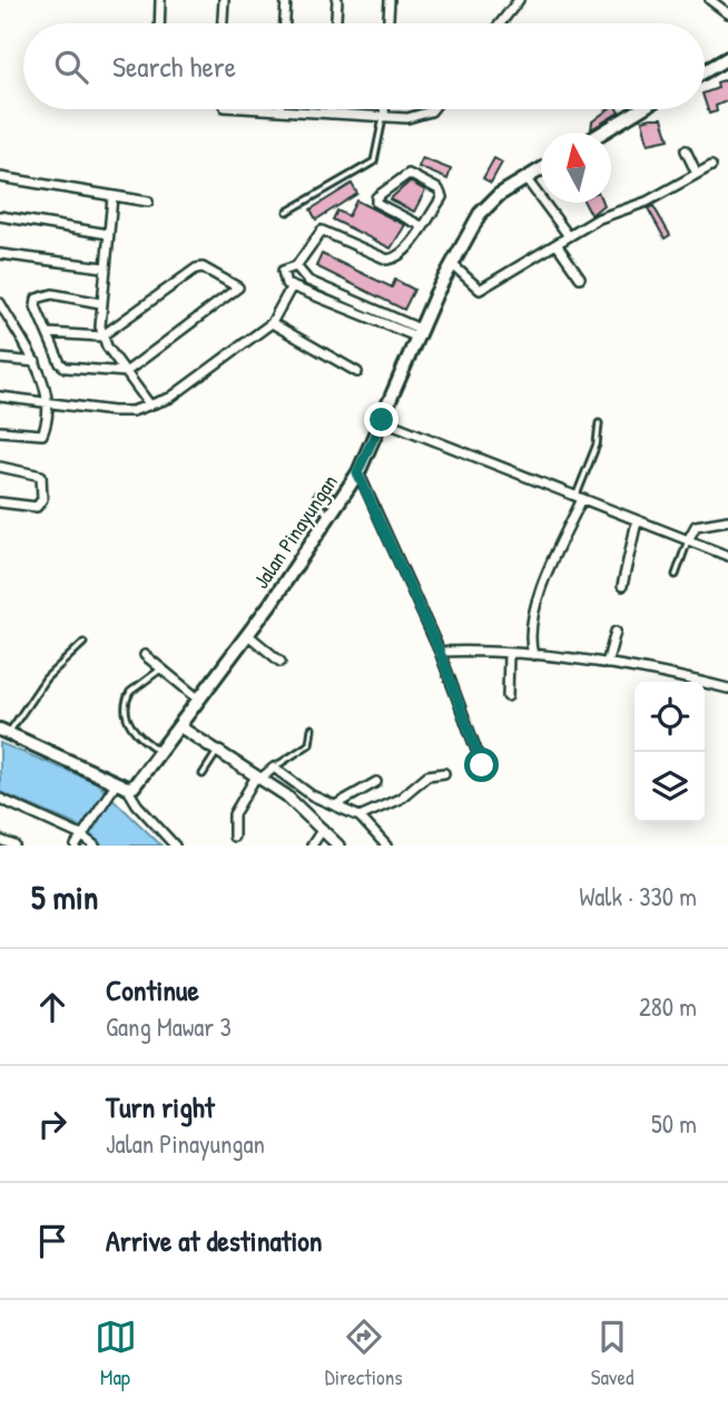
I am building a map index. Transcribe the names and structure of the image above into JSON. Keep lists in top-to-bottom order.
{
  "streets": {
    "main road": ["Jalan Pinayungan"]
  },
  "north": "top",
  "page": {
    "search": "Search here",
    "heading": ["5 min", "Walk · 330 m"],
    "list": [
      ["Continue", "Gang Mawar 3", "280 m"],
      ["Turn right", "Jalan Pinayungan", "50 m"],
      "Arrive at destination"
    ],
    "nav": ["Map", "Directions", "Saved"]
  }
}
